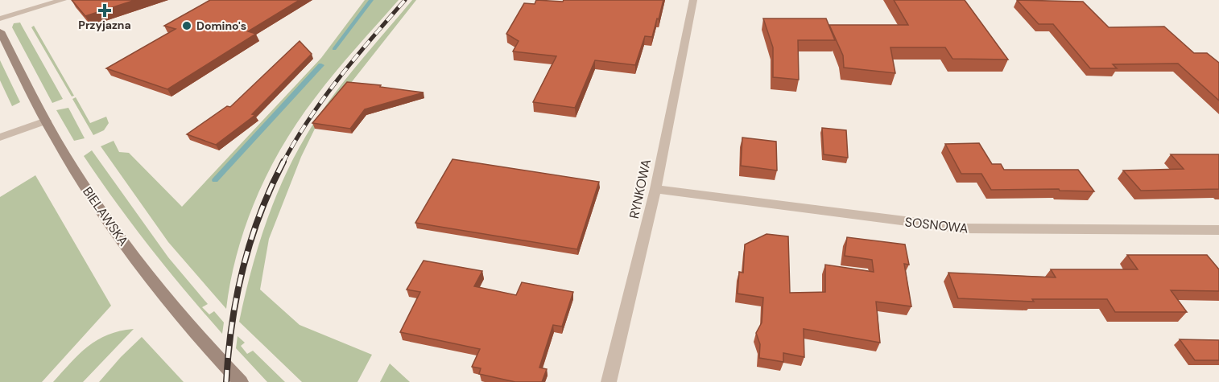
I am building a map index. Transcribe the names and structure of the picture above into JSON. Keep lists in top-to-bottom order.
{
  "streets": {
    "street": ["RYNKOWA", "BIELAWSKA", "SOSNOWA"]
  },
  "crossings": [
    ["RYNKOWA", "SOSNOWA"]
  ],
  "places": {
    "health": ["Przyjazna"],
    "other": ["Domino's"]
  }
}
